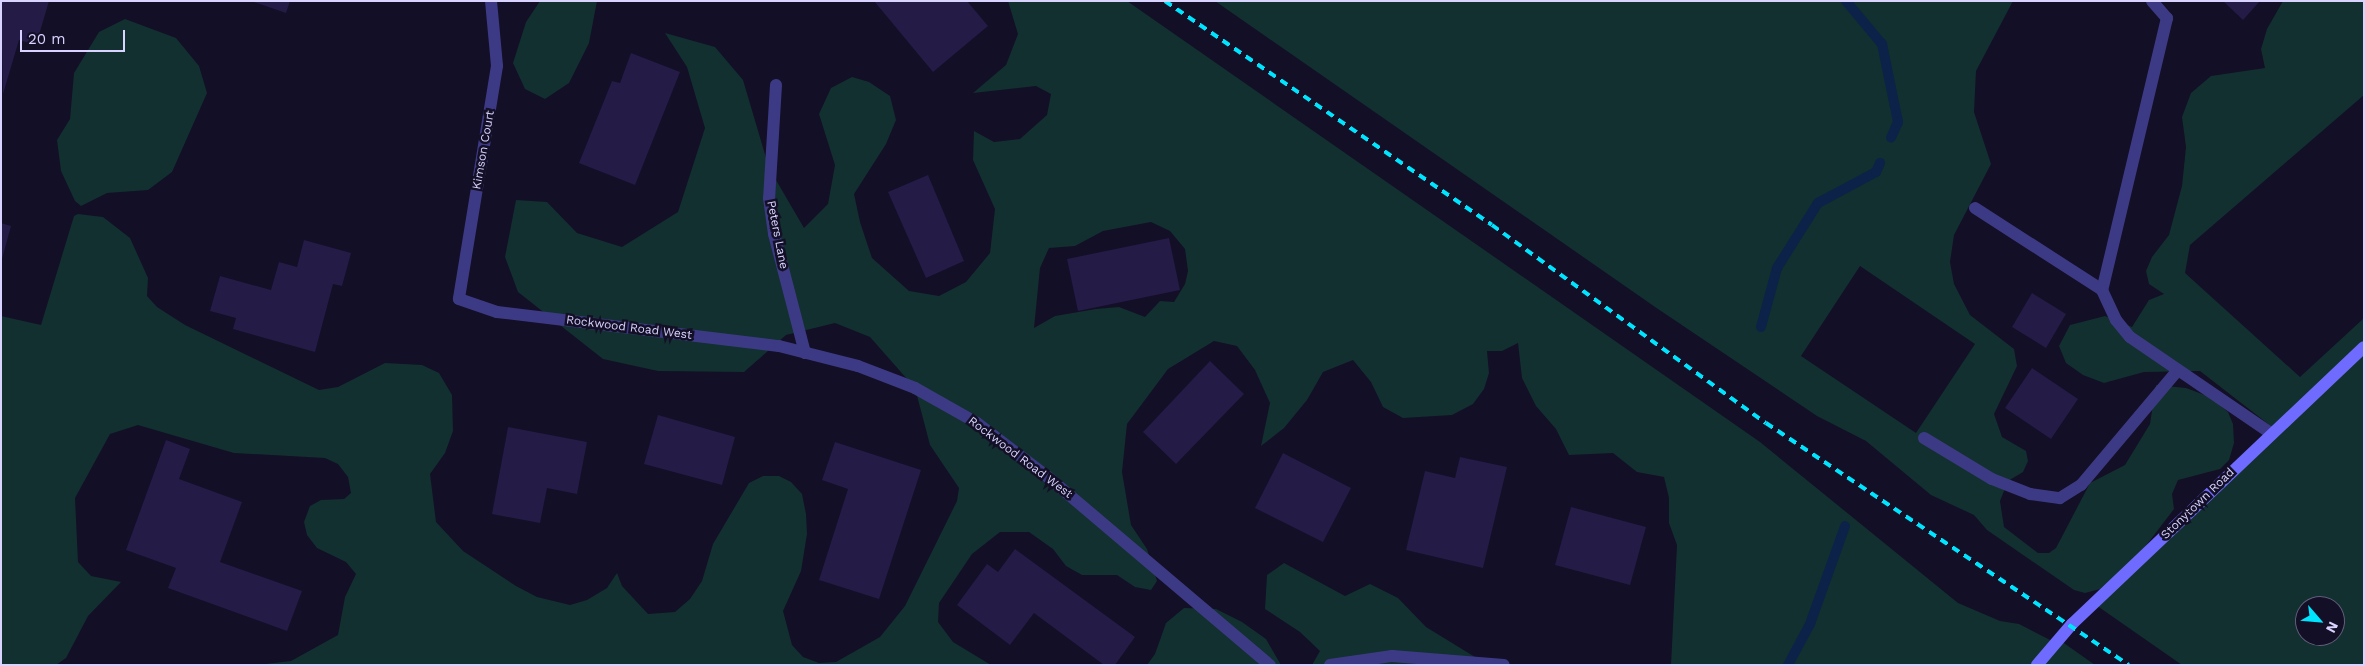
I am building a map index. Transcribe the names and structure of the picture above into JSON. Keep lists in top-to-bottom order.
{
  "streets": {
    "main road": ["Stonytown Road"],
    "street": ["Kimson Court", "Peters Lane", "Rockwood Road West"]
  },
  "crossings": [
    ["Kimson Court", "Rockwood Road West"],
    ["Peters Lane", "Rockwood Road West"]
  ],
  "scale_bar": "20 m",
  "north": "bottom right"
}
